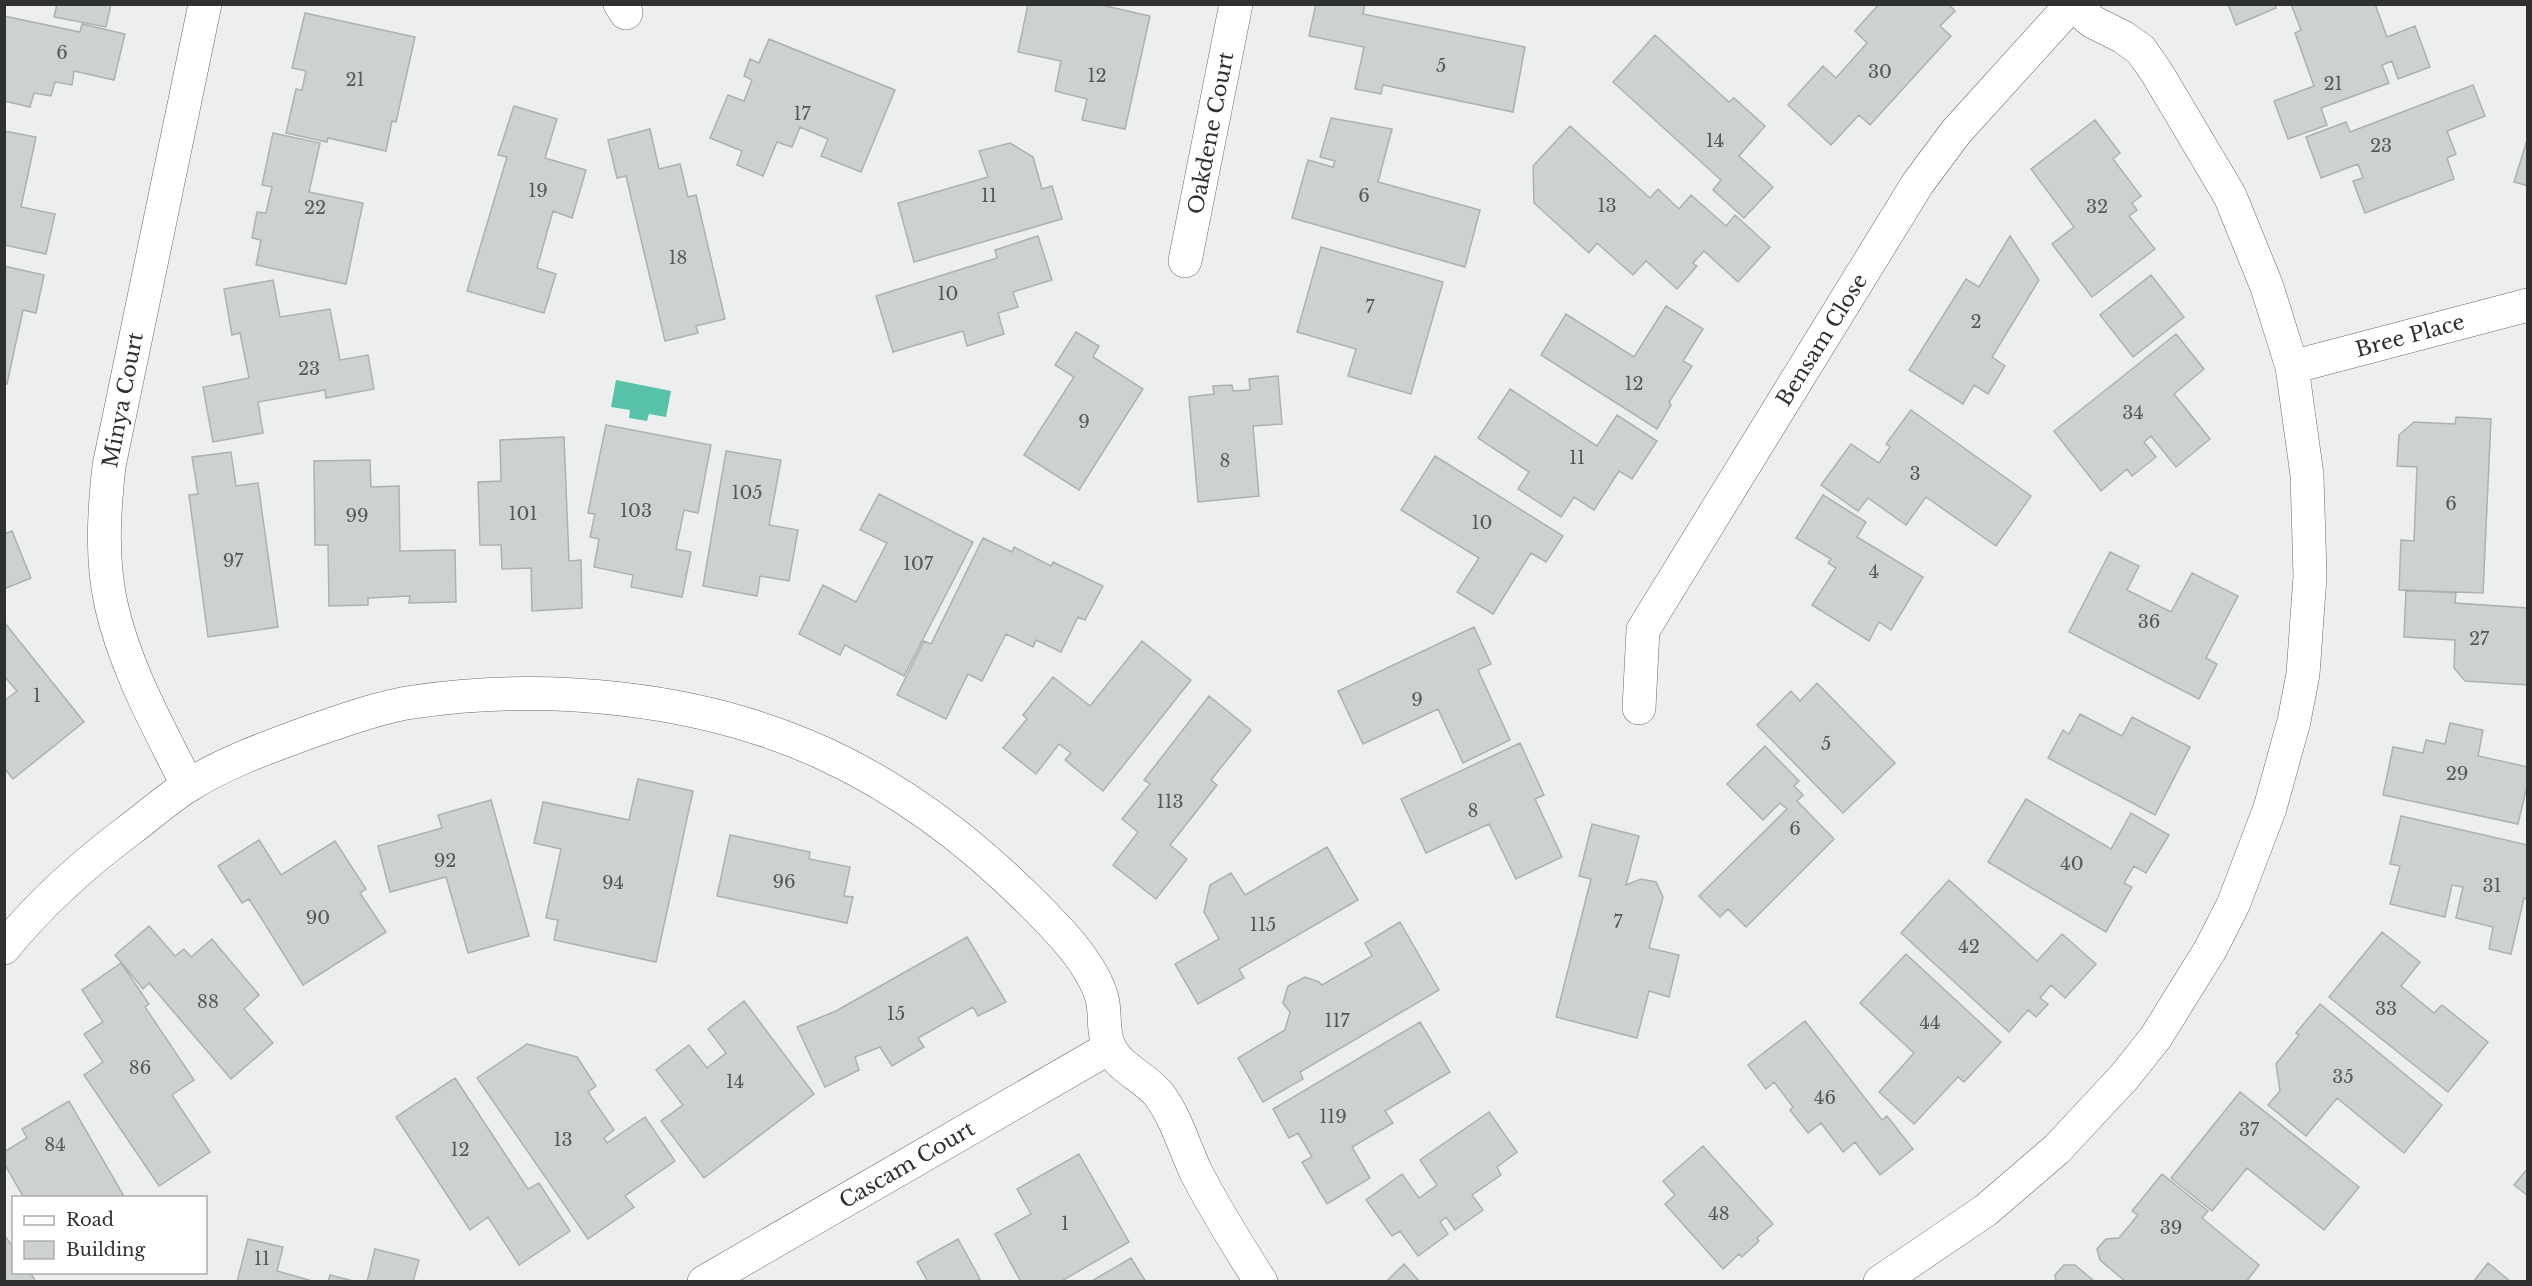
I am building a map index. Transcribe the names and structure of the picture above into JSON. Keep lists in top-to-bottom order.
{
  "streets": {
    "street": [
      "Oakdene Court",
      "Bree Place",
      "Bensam Close",
      "Minya Court",
      "Cascam Court"
    ]
  },
  "house_numbers": [
    "6",
    "5",
    "30",
    "12",
    "21",
    "21",
    "17",
    "14",
    "23",
    "19",
    "11",
    "6",
    "13",
    "32",
    "22",
    "18",
    "10",
    "7",
    "2",
    "23",
    "12",
    "34",
    "9",
    "11",
    "8",
    "3",
    "105",
    "6",
    "103",
    "101",
    "99",
    "10",
    "97",
    "107",
    "4",
    "36",
    "27",
    "1",
    "9",
    "5",
    "29",
    "113",
    "8",
    "6",
    "92",
    "40",
    "96",
    "94",
    "31",
    "90",
    "7",
    "115",
    "42",
    "88",
    "33",
    "15",
    "117",
    "44",
    "86",
    "35",
    "14",
    "46",
    "119",
    "37",
    "13",
    "84",
    "12",
    "48",
    "1",
    "39",
    "11"
  ],
  "legend": ["Road", "Building"]
}
